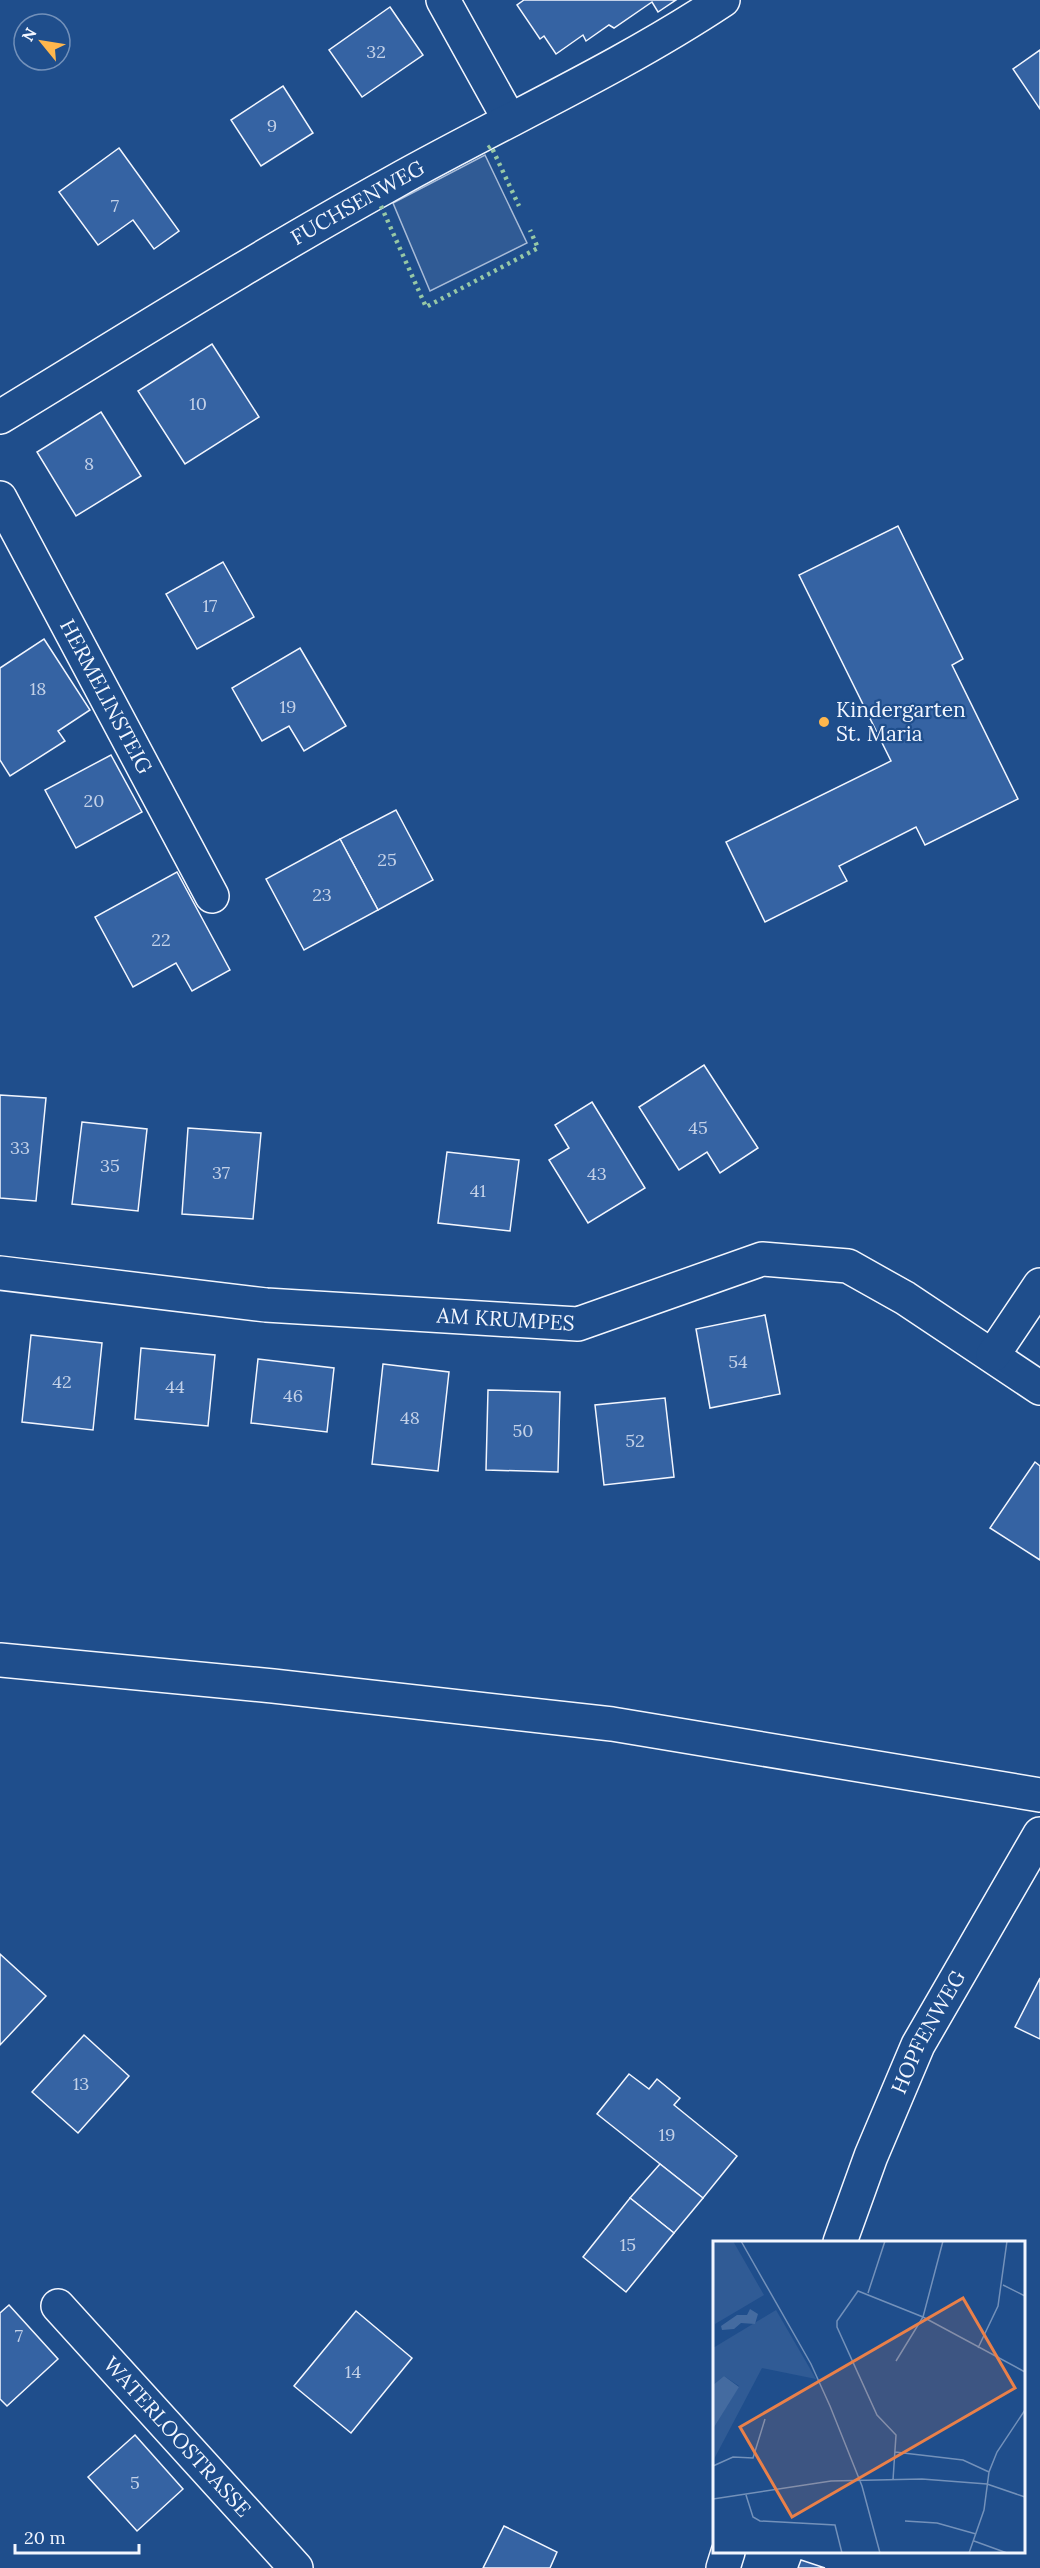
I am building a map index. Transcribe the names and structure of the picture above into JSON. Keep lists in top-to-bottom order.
{
  "streets": {
    "street": [
      "FUCHSENWEG",
      "HERMELINSTEIG",
      "AM KRUMPES",
      "HOPFENWEG",
      "WATERLOOSTRASSE"
    ]
  },
  "places": ["Kindergarten St. Maria"],
  "house_numbers": [
    "32",
    "9",
    "7",
    "10",
    "8",
    "17",
    "18",
    "19",
    "20",
    "25",
    "23",
    "22",
    "45",
    "33",
    "35",
    "37",
    "43",
    "41",
    "54",
    "42",
    "44",
    "46",
    "48",
    "50",
    "52",
    "13",
    "19",
    "15",
    "7",
    "14",
    "5"
  ],
  "scale_bar": "20 m",
  "north": "top left"
}
